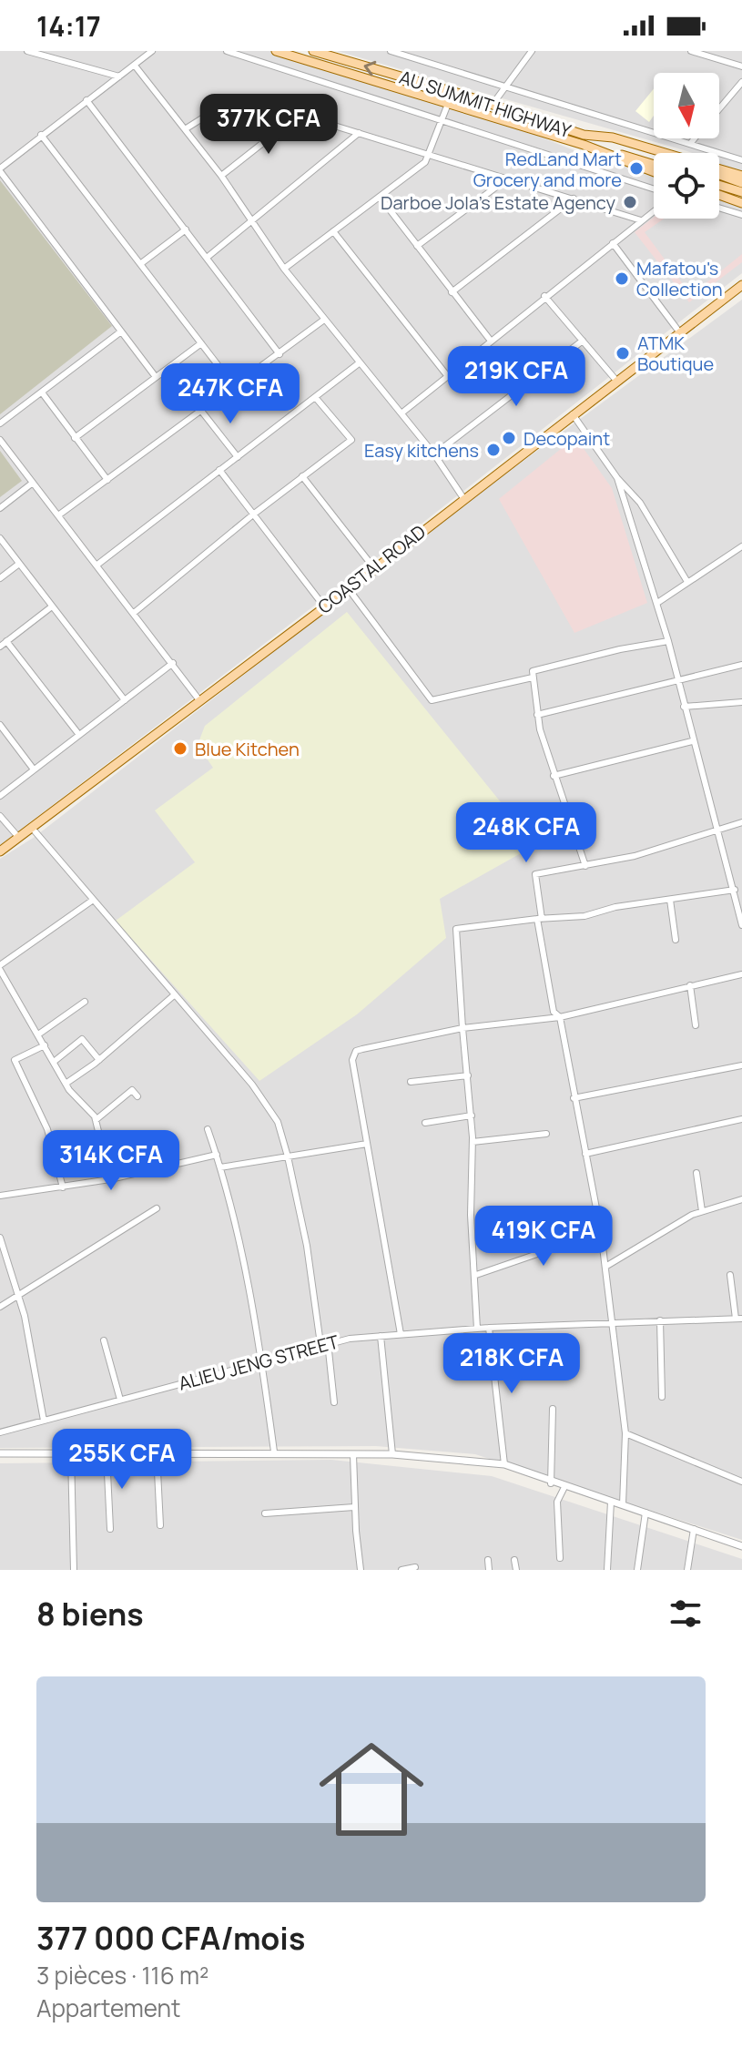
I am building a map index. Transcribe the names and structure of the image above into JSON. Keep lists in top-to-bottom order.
{
  "streets": {
    "main road": ["AU SUMMIT HIGHWAY", "COASTAL ROAD"],
    "street": ["ALIEU JENG STREET"]
  },
  "places": [
    "RedLand Mart Grocery and more",
    "Darboe Jola's Estate Agency",
    "Mafatou's Collection",
    "ATMK Boutique",
    "Decopaint",
    "Easy kitchens",
    "Blue Kitchen"
  ],
  "north": "bottom",
  "page": {
    "status": "14:17",
    "price": [
      "377K CFA",
      "219K CFA",
      "247K CFA",
      "248K CFA",
      "314K CFA",
      "419K CFA",
      "218K CFA",
      "255K CFA"
    ],
    "heading": "8 biens",
    "list": [
      {
        "name": "377 000 CFA/mois",
        "note": "3 pièces · 116 m² · Appartement"
      }
    ]
  }
}
